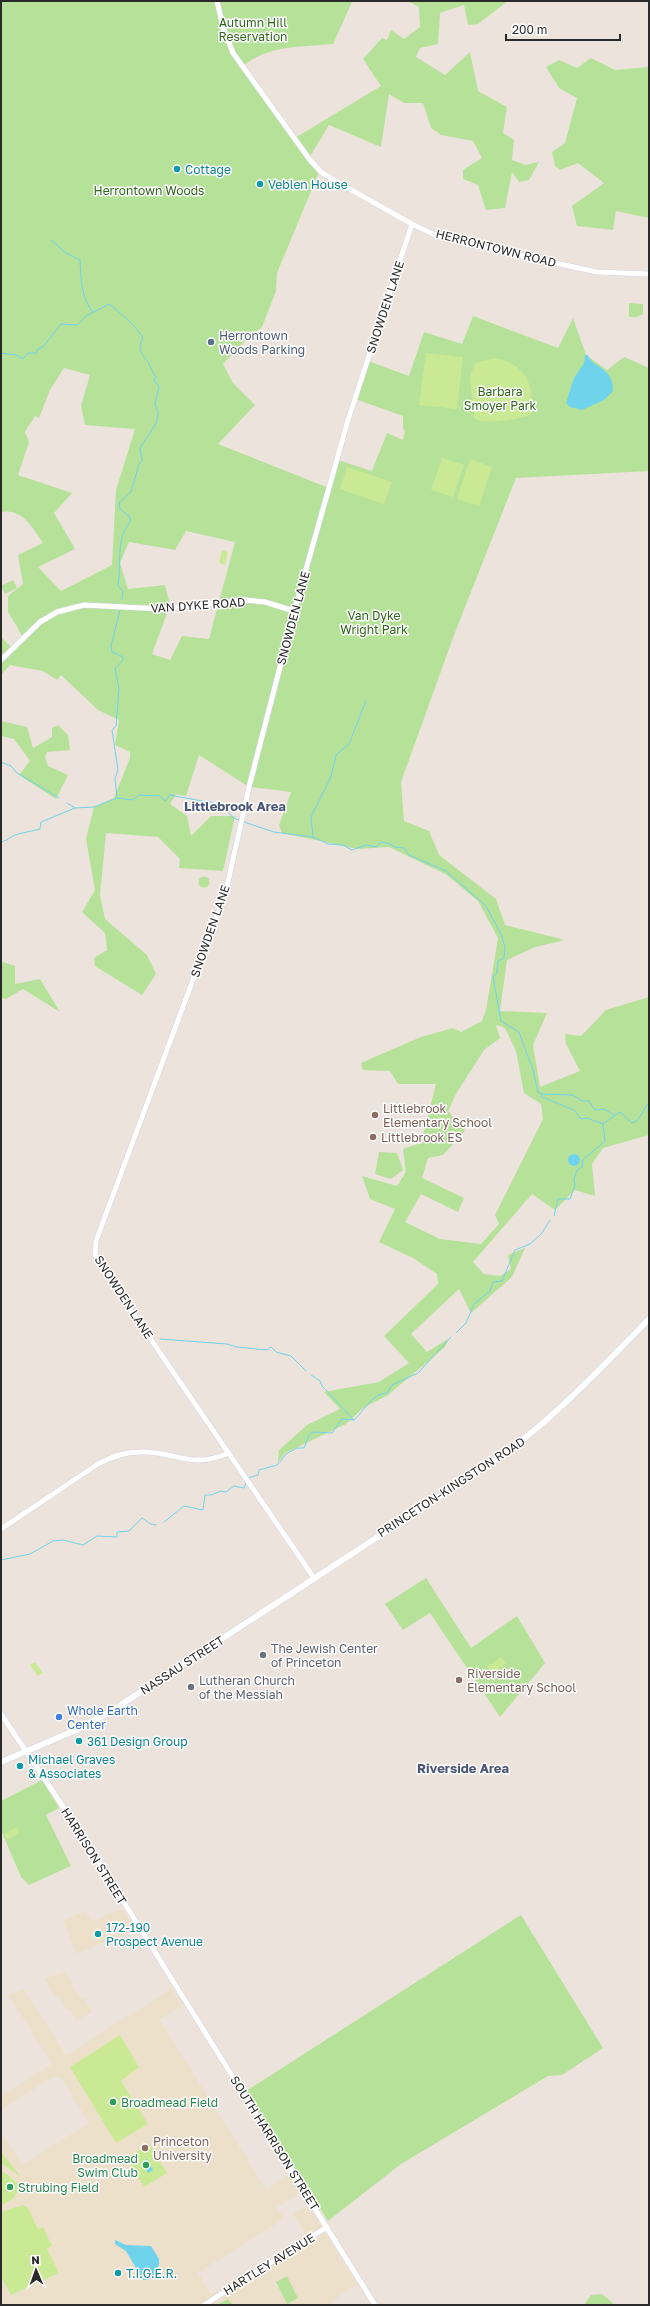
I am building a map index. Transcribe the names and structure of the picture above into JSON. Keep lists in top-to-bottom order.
{
  "streets": {
    "main road": ["PRINCETON-KINGSTON ROAD", "NASSAU STREET"],
    "street": [
      "HERRONTOWN ROAD",
      "SNOWDEN LANE",
      "VAN DYKE ROAD",
      "HARRISON STREET",
      "SOUTH HARRISON STREET",
      "HARTLEY AVENUE"
    ]
  },
  "crossings": [
    ["HERRONTOWN ROAD", "SNOWDEN LANE"],
    ["SNOWDEN LANE", "VAN DYKE ROAD"],
    ["SNOWDEN LANE", "PRINCETON-KINGSTON ROAD"],
    ["SNOWDEN LANE", "NASSAU STREET"],
    ["PRINCETON-KINGSTON ROAD", "NASSAU STREET"],
    ["NASSAU STREET", "HARRISON STREET"],
    ["HARRISON STREET", "SOUTH HARRISON STREET"],
    ["SOUTH HARRISON STREET", "HARTLEY AVENUE"]
  ],
  "districts": ["Littlebrook Area", "Riverside Area"],
  "parks": [
    "Autumn Hill Reservation",
    "Herrontown Woods",
    "Barbara Smoyer Park",
    "Van Dyke Wright Park"
  ],
  "places": [
    "Cottage",
    "Veblen House",
    "Herrontown Woods Parking",
    "Littlebrook Elementary School",
    "Littlebrook ES",
    "The Jewish Center of Princeton",
    "Riverside Elementary School",
    "Lutheran Church of the Messiah",
    "Whole Earth Center",
    "361 Design Group",
    "Michael Graves & Associates",
    "172-190 Prospect Avenue",
    "Broadmead Field",
    "Princeton University",
    "Broadmead Swim Club",
    "Strubing Field",
    "T.I.G.E.R."
  ],
  "scale_bar": "200 m",
  "north": "top"
}
